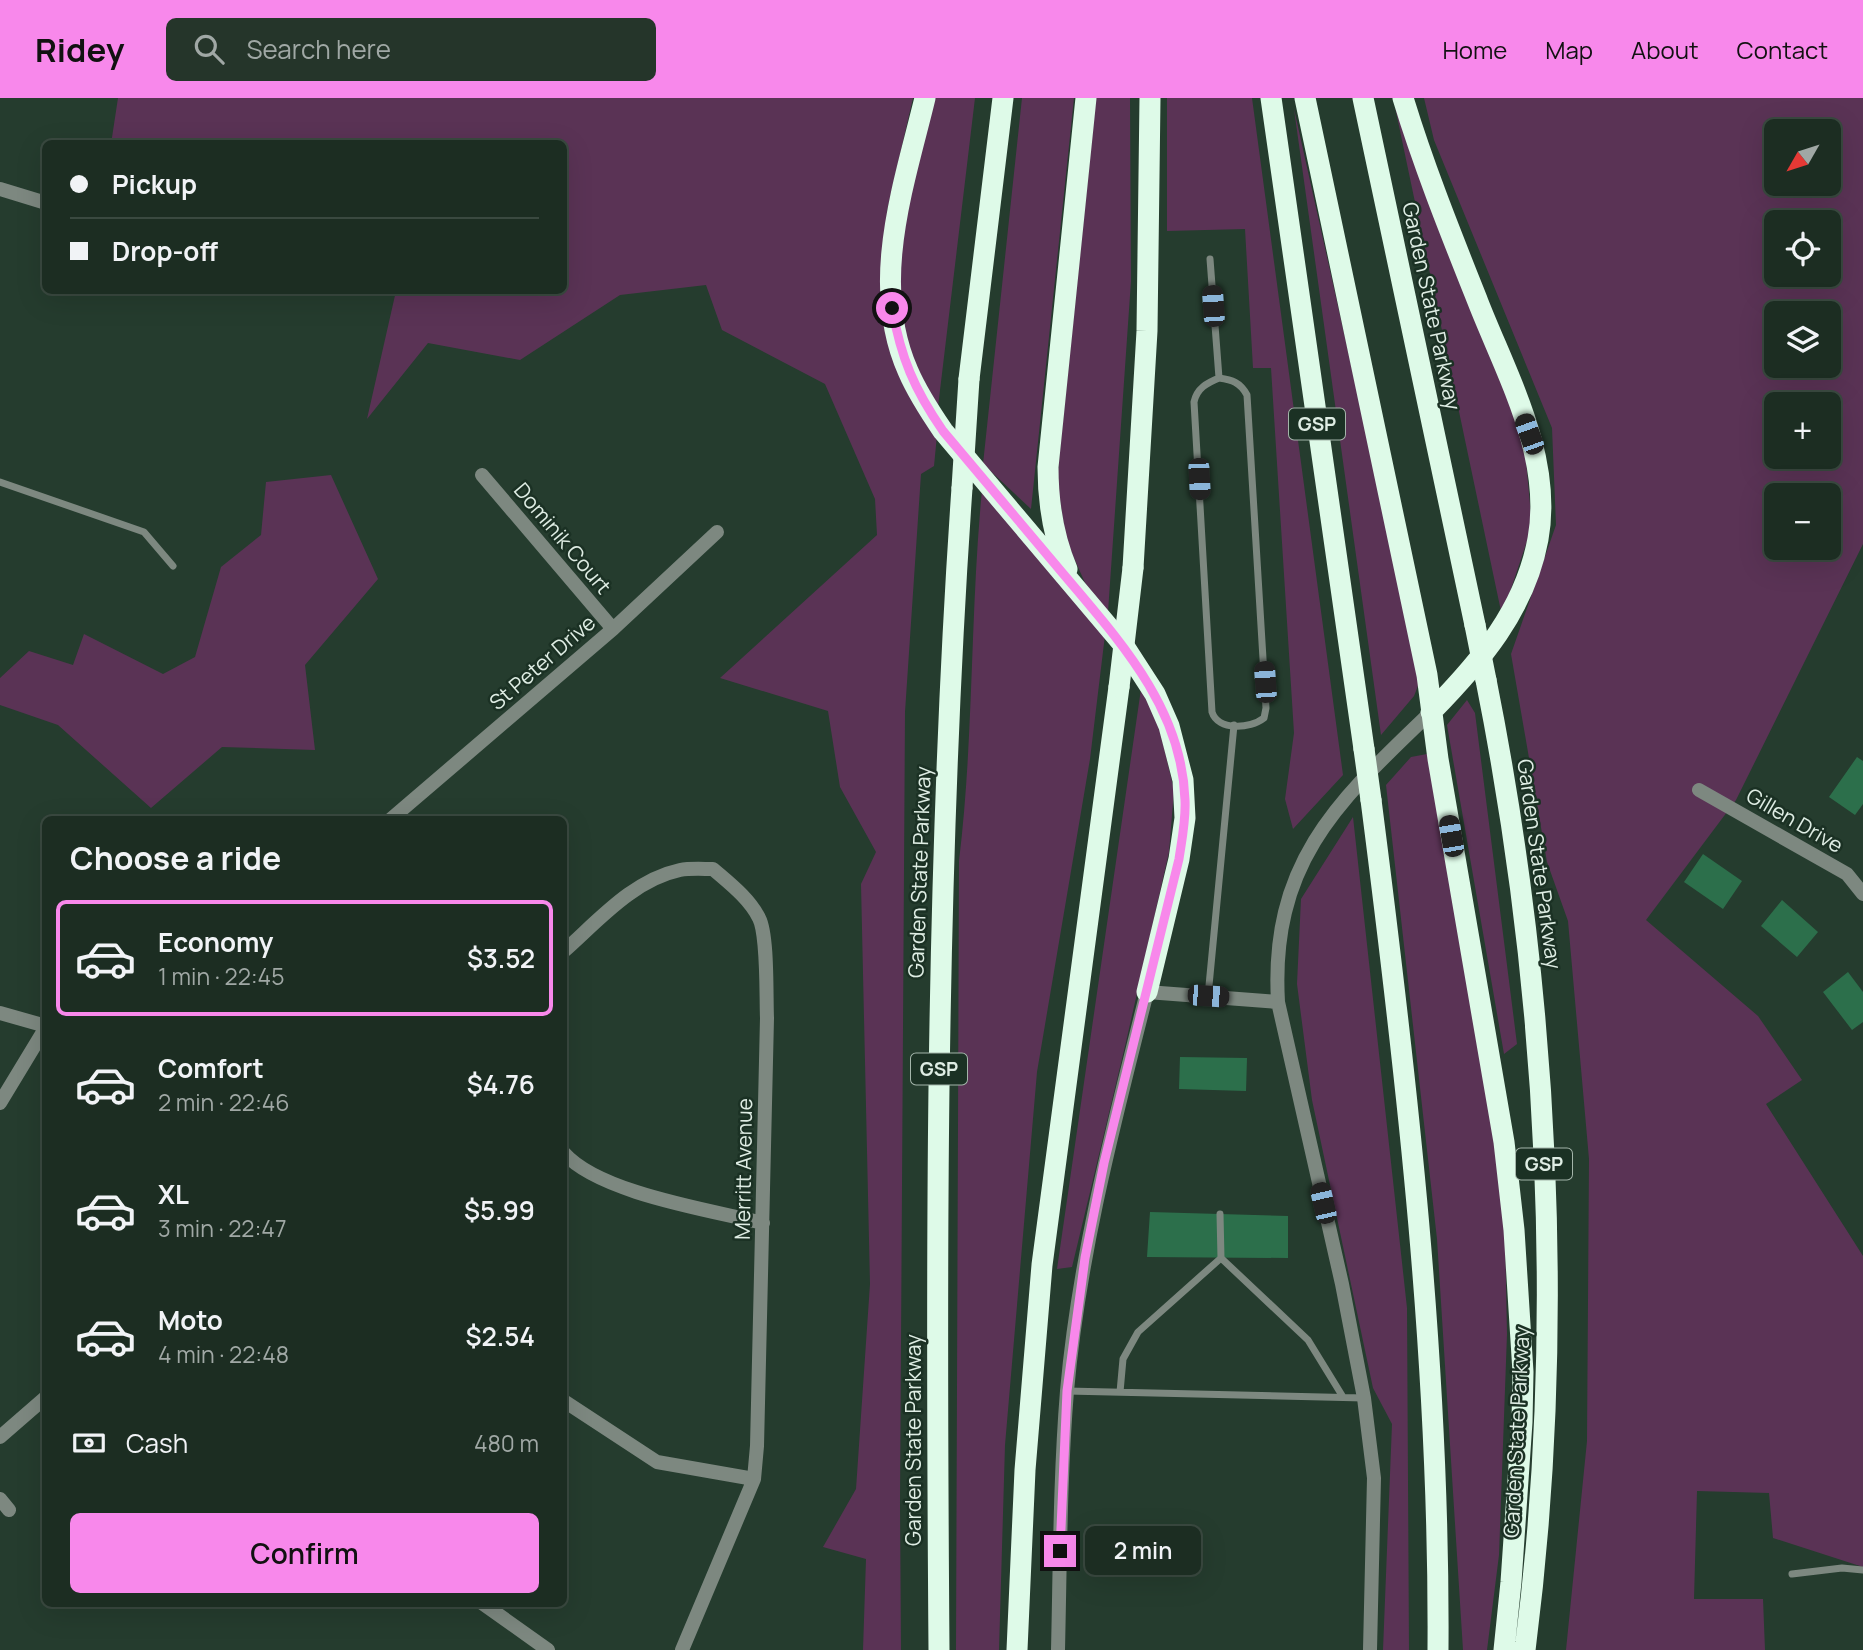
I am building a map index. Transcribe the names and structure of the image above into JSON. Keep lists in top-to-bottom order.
{
  "streets": {
    "highway": ["Garden State Parkway", "GSP"],
    "street": [
      "Dominik Court",
      "St Peter Drive",
      "Gillen Drive",
      "Merritt Avenue"
    ]
  },
  "crossings": [
    ["Dominik Court", "St Peter Drive"]
  ],
  "north": "bottom left",
  "page": {
    "header": "Ridey",
    "search": "Search here",
    "nav": [
      "Home",
      "Map",
      "About",
      "Contact"
    ],
    "map_buttons": ["+", "−"],
    "banner": ["Pickup", "Drop-off"],
    "heading": "Choose a ride",
    "list": [
      {
        "name": "Economy",
        "note": "1 min · 22:45",
        "value": "$3.52"
      },
      {
        "name": "Comfort",
        "note": "2 min · 22:46",
        "value": "$4.76"
      },
      {
        "name": "XL",
        "note": "3 min · 22:47",
        "value": "$5.99"
      },
      {
        "name": "Moto",
        "note": "4 min · 22:48",
        "value": "$2.54"
      }
    ],
    "pay": ["Cash", "480 m"],
    "buttons": "Confirm",
    "bubble": "2 min"
  }
}
